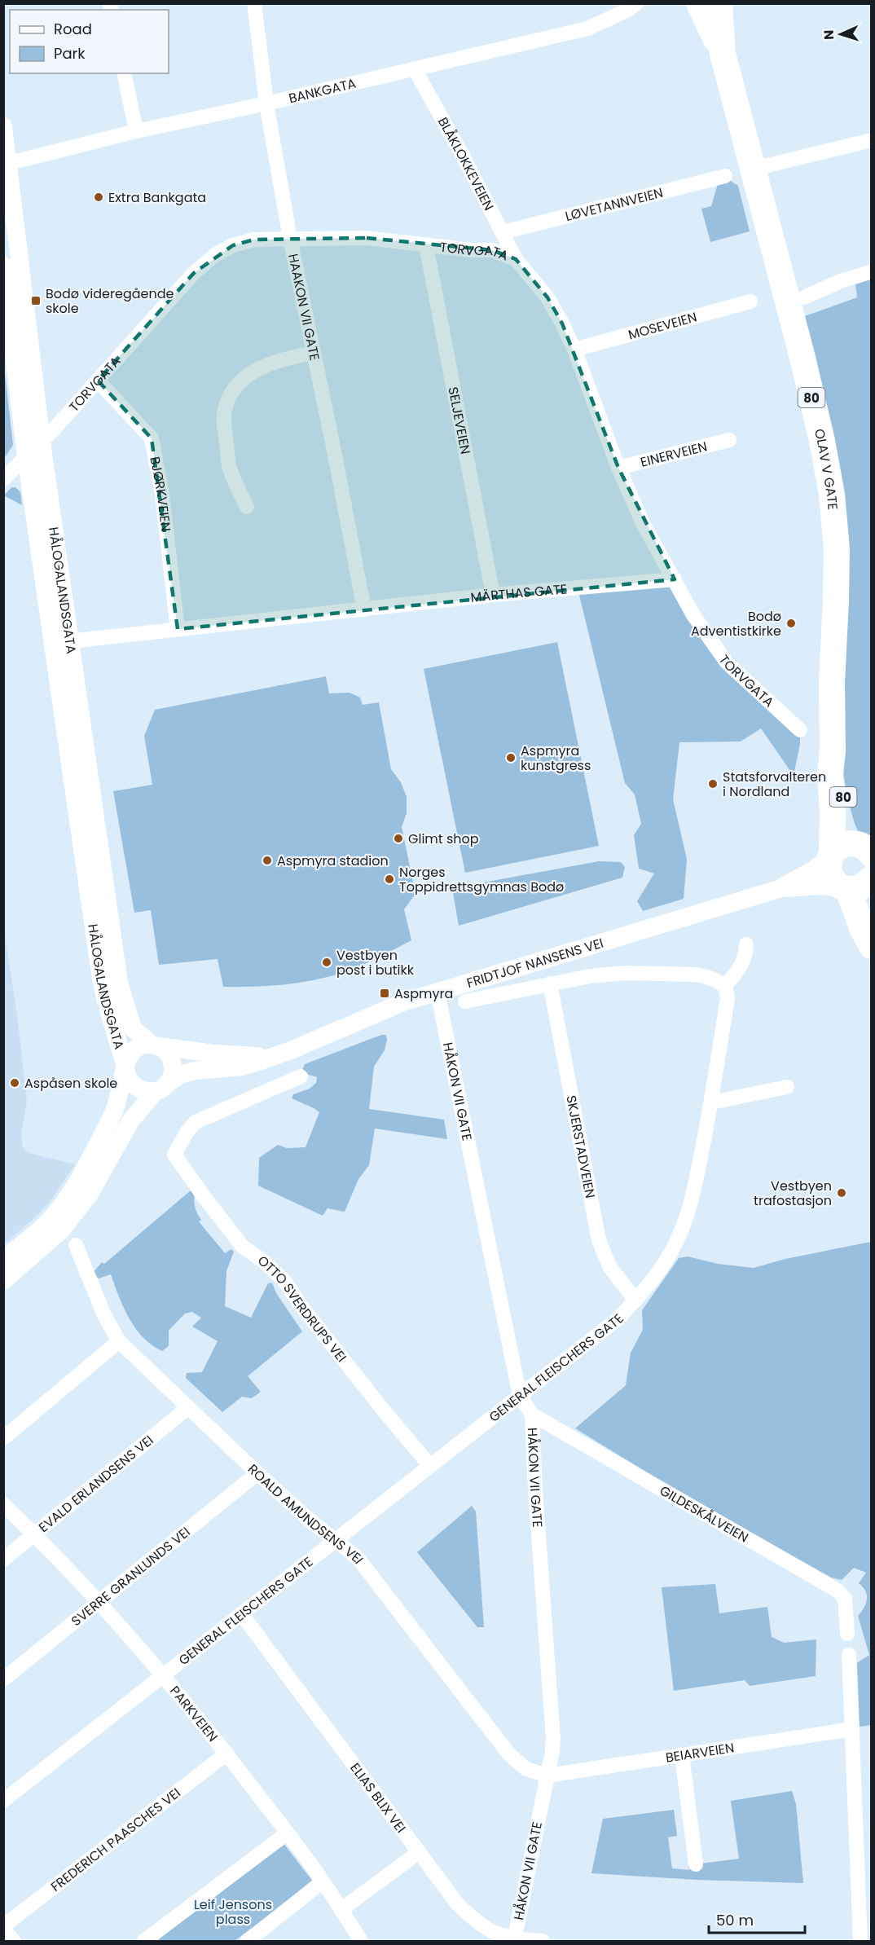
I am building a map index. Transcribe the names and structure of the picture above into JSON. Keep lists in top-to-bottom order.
{
  "streets": {
    "highway": ["80", "OLAV V GATE"],
    "street": [
      "BANKGATA",
      "BLÅKLOKKEVEIEN",
      "LØVETANNVEIEN",
      "TORVGATA",
      "HAAKON VII GATE",
      "MOSEVEIEN",
      "SELJEVEIEN",
      "EINERVEIEN",
      "BJØRKVEIEN",
      "HÅLOGALANDSGATA",
      "MÄRTHAS GATE",
      "FRIDTJOF NANSENS VEI",
      "HÅKON VII GATE",
      "SKJERSTADVEIEN",
      "OTTO SVERDRUPS VEI",
      "GENERAL FLEISCHERS GATE",
      "EVALD ERLANDSENS VEI",
      "GILDESKÅLVEIEN",
      "ROALD AMUNDSENS VEI",
      "SVERRE GRANLUNDS VEI",
      "PARKVEIEN",
      "BEIARVEIEN",
      "ELIAS BLIX VEI",
      "FREDERICH PAASCHES VEI"
    ]
  },
  "crossings": [
    ["BANKGATA", "BLÅKLOKKEVEIEN"],
    ["BANKGATA", "HAAKON VII GATE"],
    ["BANKGATA", "HÅLOGALANDSGATA"],
    ["BLÅKLOKKEVEIEN", "LØVETANNVEIEN"],
    ["BLÅKLOKKEVEIEN", "TORVGATA"],
    ["TORVGATA", "HAAKON VII GATE"],
    ["TORVGATA", "MOSEVEIEN"],
    ["TORVGATA", "SELJEVEIEN"],
    ["TORVGATA", "EINERVEIEN"],
    ["TORVGATA", "BJØRKVEIEN"],
    ["TORVGATA", "HÅLOGALANDSGATA"],
    ["TORVGATA", "MÄRTHAS GATE"],
    ["HAAKON VII GATE", "MÄRTHAS GATE"],
    ["SELJEVEIEN", "MÄRTHAS GATE"],
    ["OLAV V GATE", "FRIDTJOF NANSENS VEI"],
    ["BJØRKVEIEN", "MÄRTHAS GATE"],
    ["HÅLOGALANDSGATA", "MÄRTHAS GATE"],
    ["HÅLOGALANDSGATA", "FRIDTJOF NANSENS VEI"],
    ["FRIDTJOF NANSENS VEI", "HÅKON VII GATE"],
    ["HÅKON VII GATE", "GENERAL FLEISCHERS GATE"],
    ["HÅKON VII GATE", "GILDESKÅLVEIEN"],
    ["HÅKON VII GATE", "ROALD AMUNDSENS VEI"],
    ["HÅKON VII GATE", "BEIARVEIEN"],
    ["HÅKON VII GATE", "ELIAS BLIX VEI"],
    ["SKJERSTADVEIEN", "GENERAL FLEISCHERS GATE"],
    ["OTTO SVERDRUPS VEI", "GENERAL FLEISCHERS GATE"],
    ["GENERAL FLEISCHERS GATE", "ROALD AMUNDSENS VEI"],
    ["GENERAL FLEISCHERS GATE", "PARKVEIEN"],
    ["GENERAL FLEISCHERS GATE", "ELIAS BLIX VEI"],
    ["EVALD ERLANDSENS VEI", "ROALD AMUNDSENS VEI"],
    ["EVALD ERLANDSENS VEI", "PARKVEIEN"],
    ["ROALD AMUNDSENS VEI", "SVERRE GRANLUNDS VEI"],
    ["ROALD AMUNDSENS VEI", "BEIARVEIEN"],
    ["SVERRE GRANLUNDS VEI", "PARKVEIEN"],
    ["PARKVEIEN", "FREDERICH PAASCHES VEI"]
  ],
  "parks": ["Leif Jensons plass"],
  "places": {
    "other": [
      "Extra Bankgata",
      "Bodø Adventistkirke",
      "Aspmyra kunstgress",
      "Statsforvalteren i Nordland",
      "Glimt shop",
      "Aspmyra stadion",
      "Norges Toppidrettsgymnas Bodø",
      "Vestbyen post i butikk",
      "Aspåsen skole",
      "Vestbyen trafostasjon"
    ],
    "transit": ["Bodø videregående skole", "Aspmyra"]
  },
  "legend": ["Road", "Park"],
  "scale_bar": "50 m",
  "north": "left"
}
